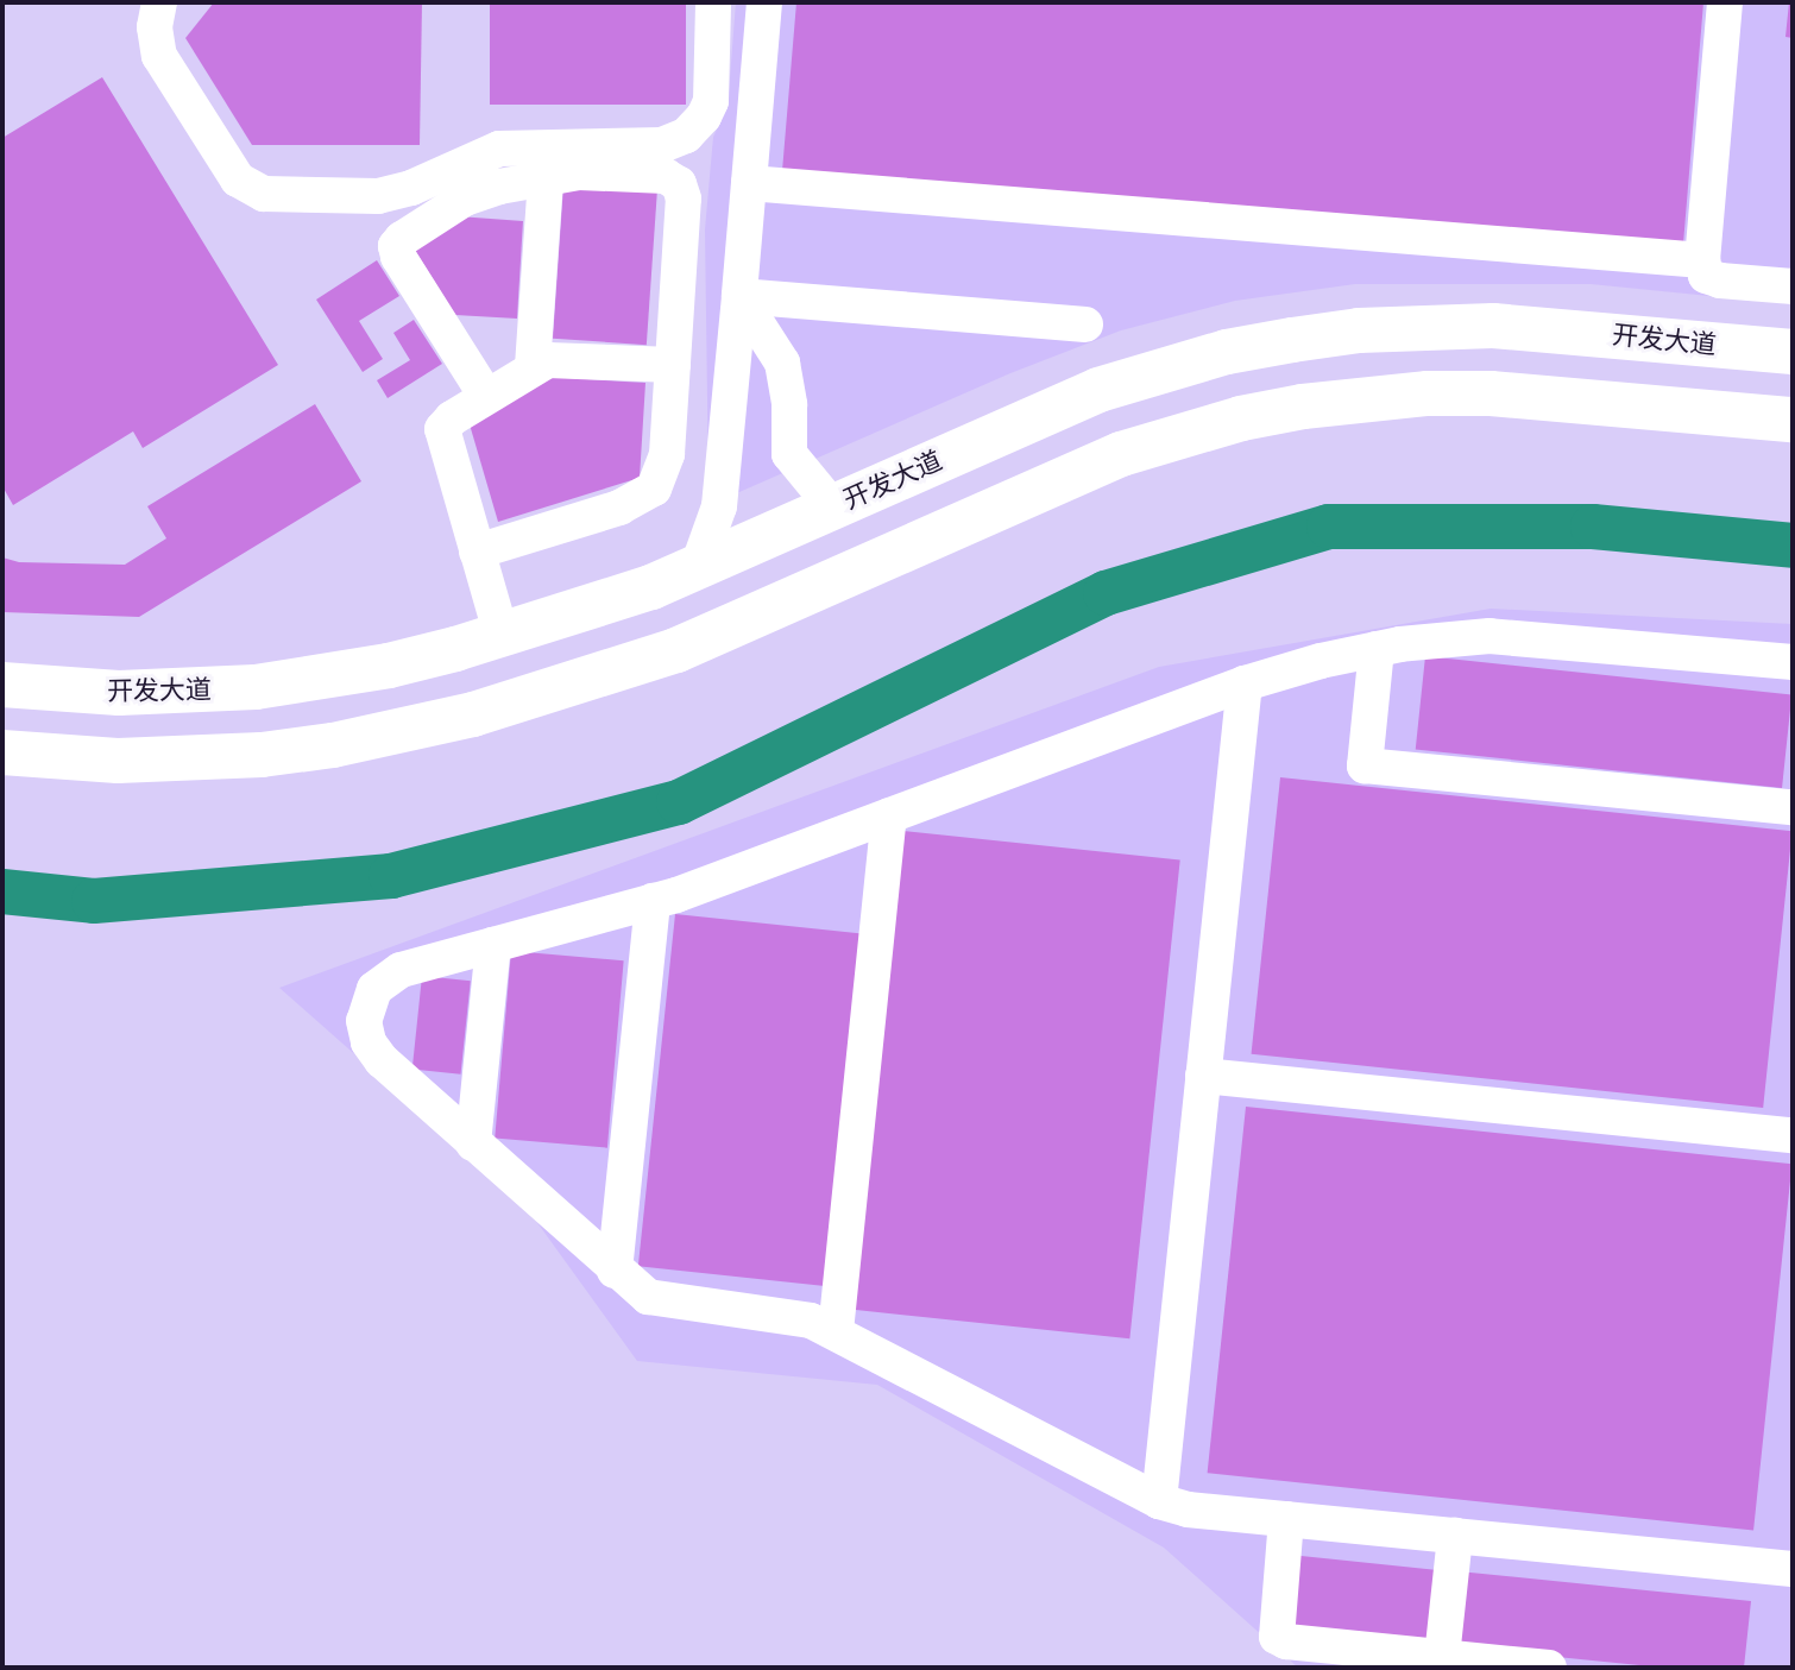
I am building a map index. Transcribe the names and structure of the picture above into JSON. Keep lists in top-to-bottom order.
{
  "streets": {
    "main road": ["开发大道"]
  }
}
